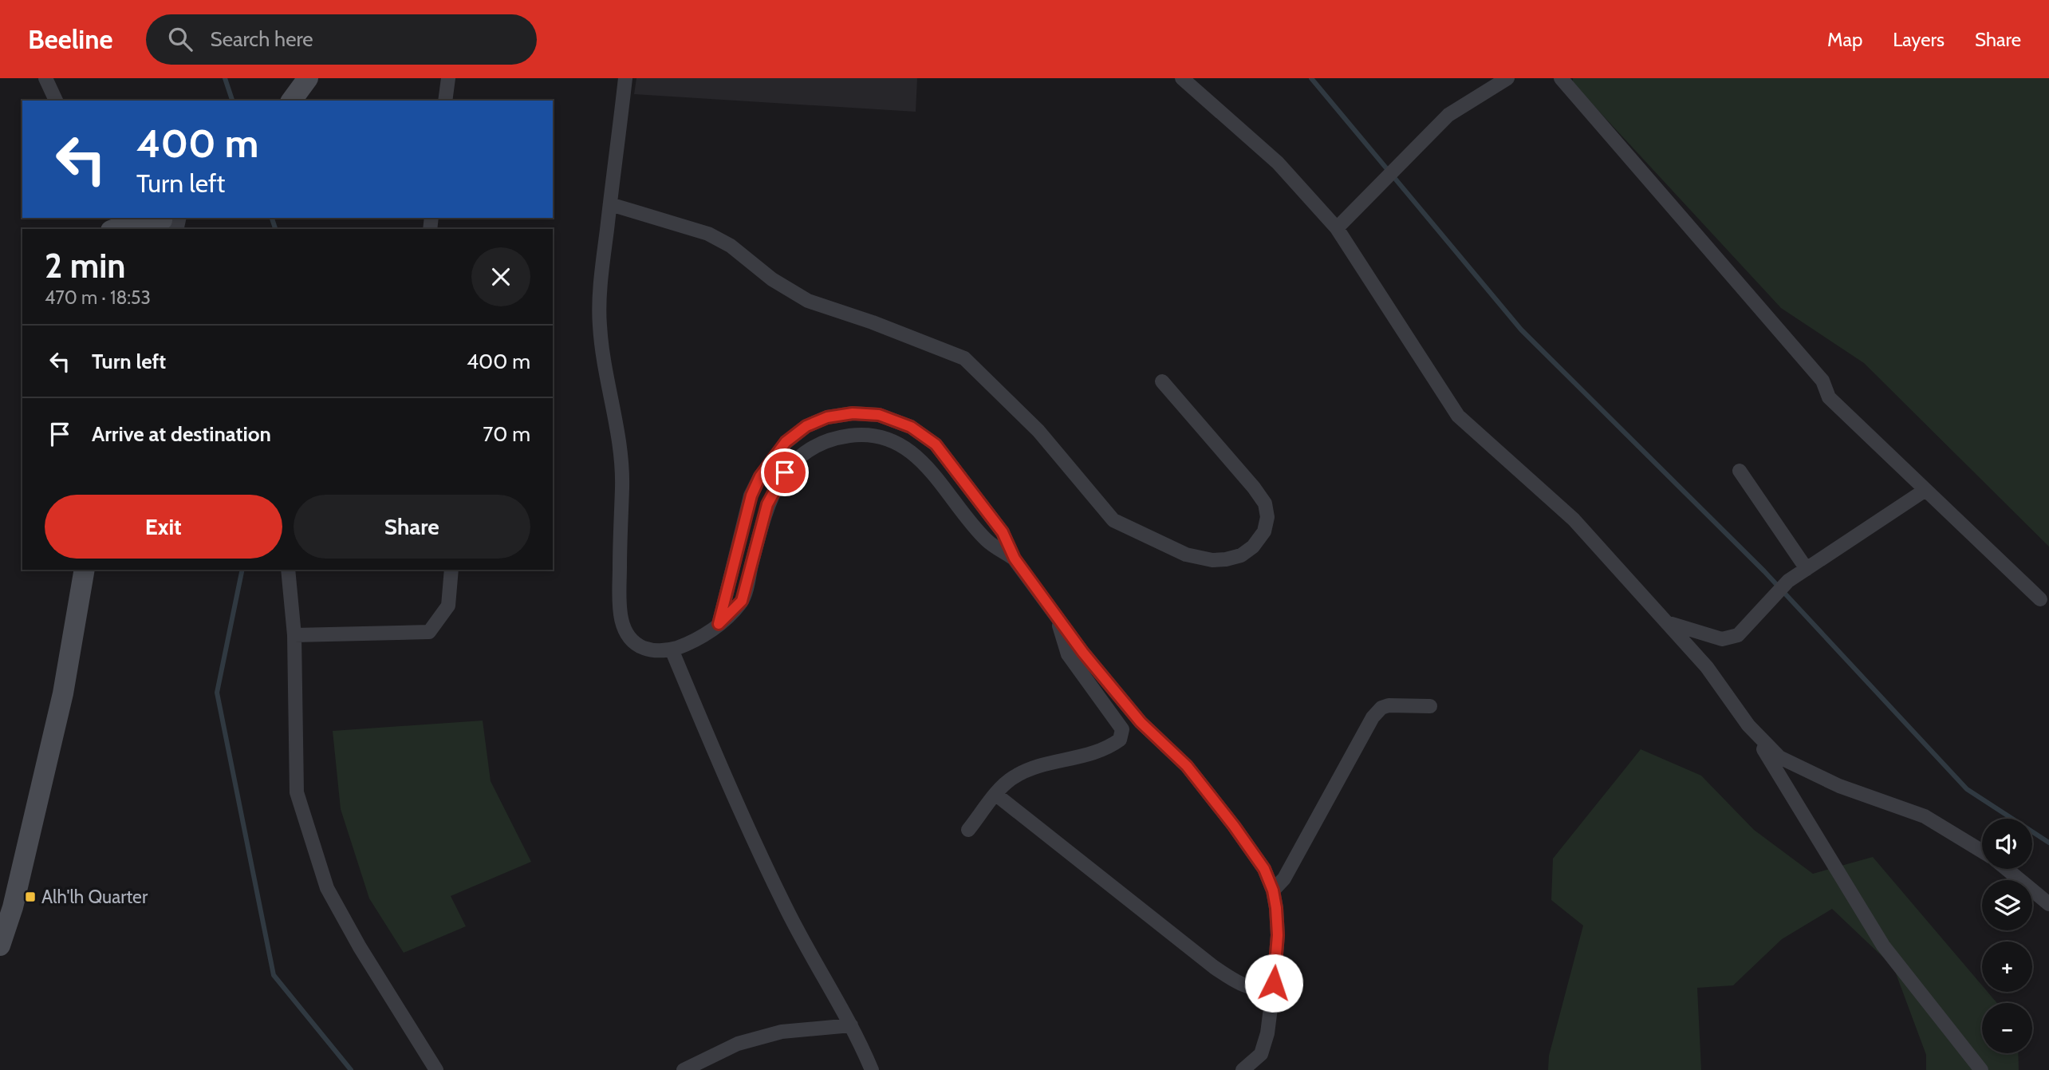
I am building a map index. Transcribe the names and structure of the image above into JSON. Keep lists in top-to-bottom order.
{
  "places": {
    "transit": ["Alh'lh Quarter"]
  },
  "page": {
    "header": "Beeline",
    "search": "Search here",
    "nav": ["Map", "Layers", "Share"],
    "turn": ["400 m", "Turn left"],
    "heading": ["2 min", "470 m · 18:53"],
    "list": [
      {
        "name": "Turn left",
        "value": "400 m"
      },
      {
        "name": "Arrive at destination",
        "value": "70 m"
      }
    ],
    "buttons": ["Exit", "Share"],
    "map_buttons": ["+", "−"]
  }
}
